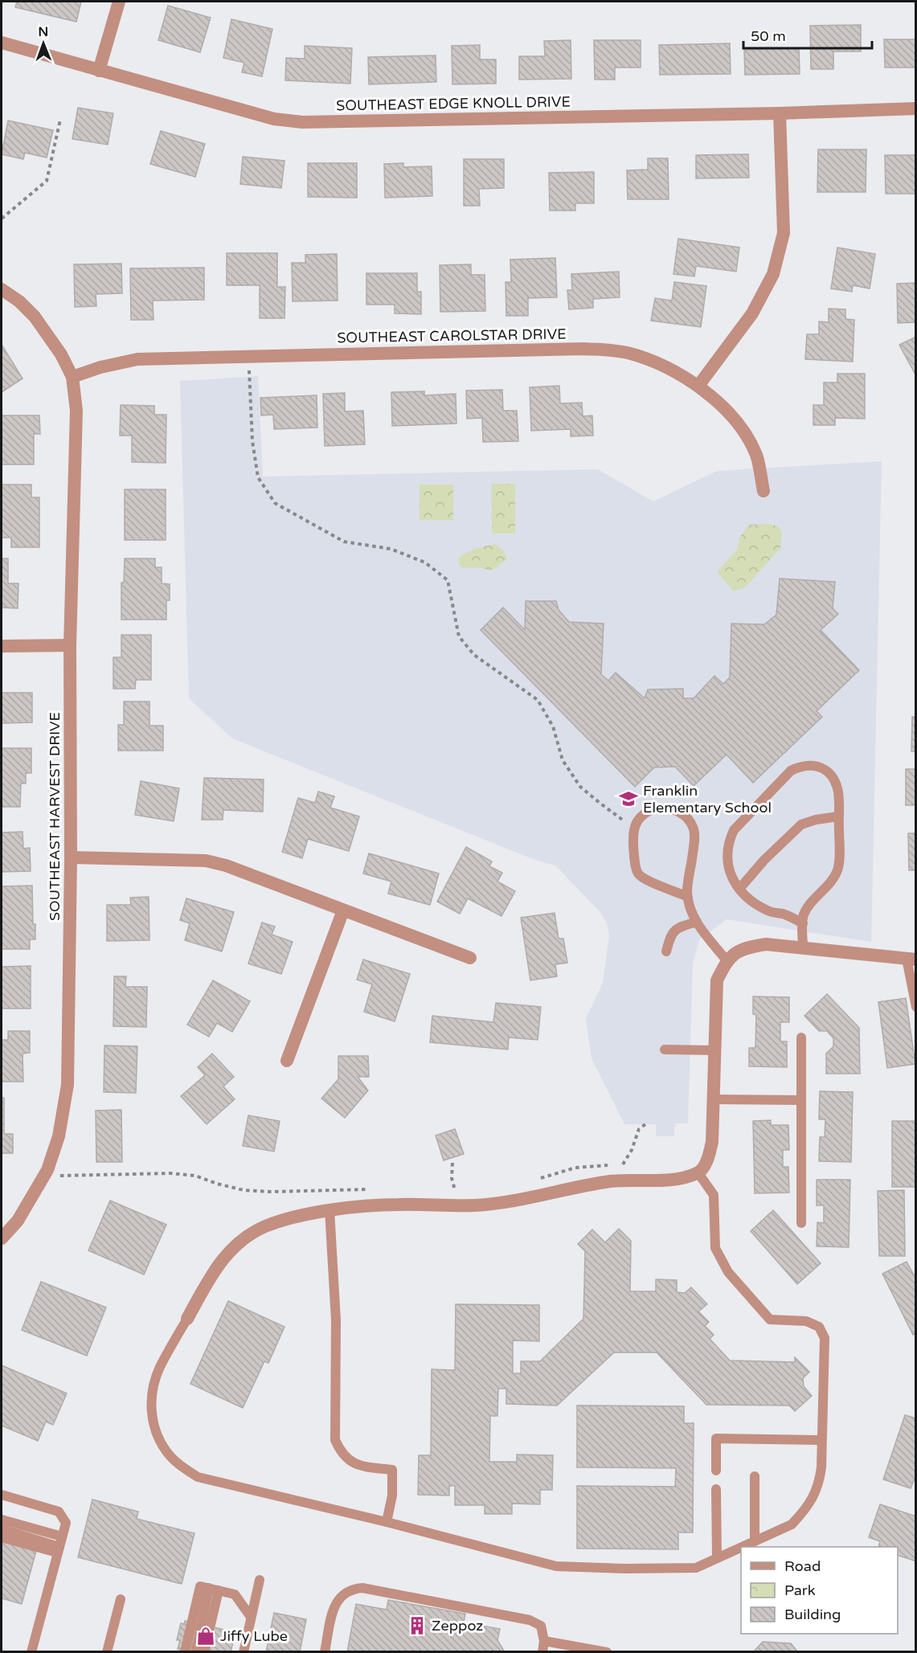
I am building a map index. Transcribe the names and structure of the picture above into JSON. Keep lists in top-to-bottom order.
{
  "streets": {
    "street": ["SOUTHEAST EDGE KNOLL DRIVE", "SOUTHEAST CAROLSTAR DRIVE", "SOUTHEAST HARVEST DRIVE"]
  },
  "crossings": [
    ["SOUTHEAST CAROLSTAR DRIVE", "SOUTHEAST HARVEST DRIVE"]
  ],
  "places": {
    "school or university": ["Franklin Elementary School"],
    "building": ["Zeppoz"],
    "shop": ["Jiffy Lube"]
  },
  "legend": ["Road", "Park", "Building"],
  "scale_bar": "50 m",
  "north": "top"
}
